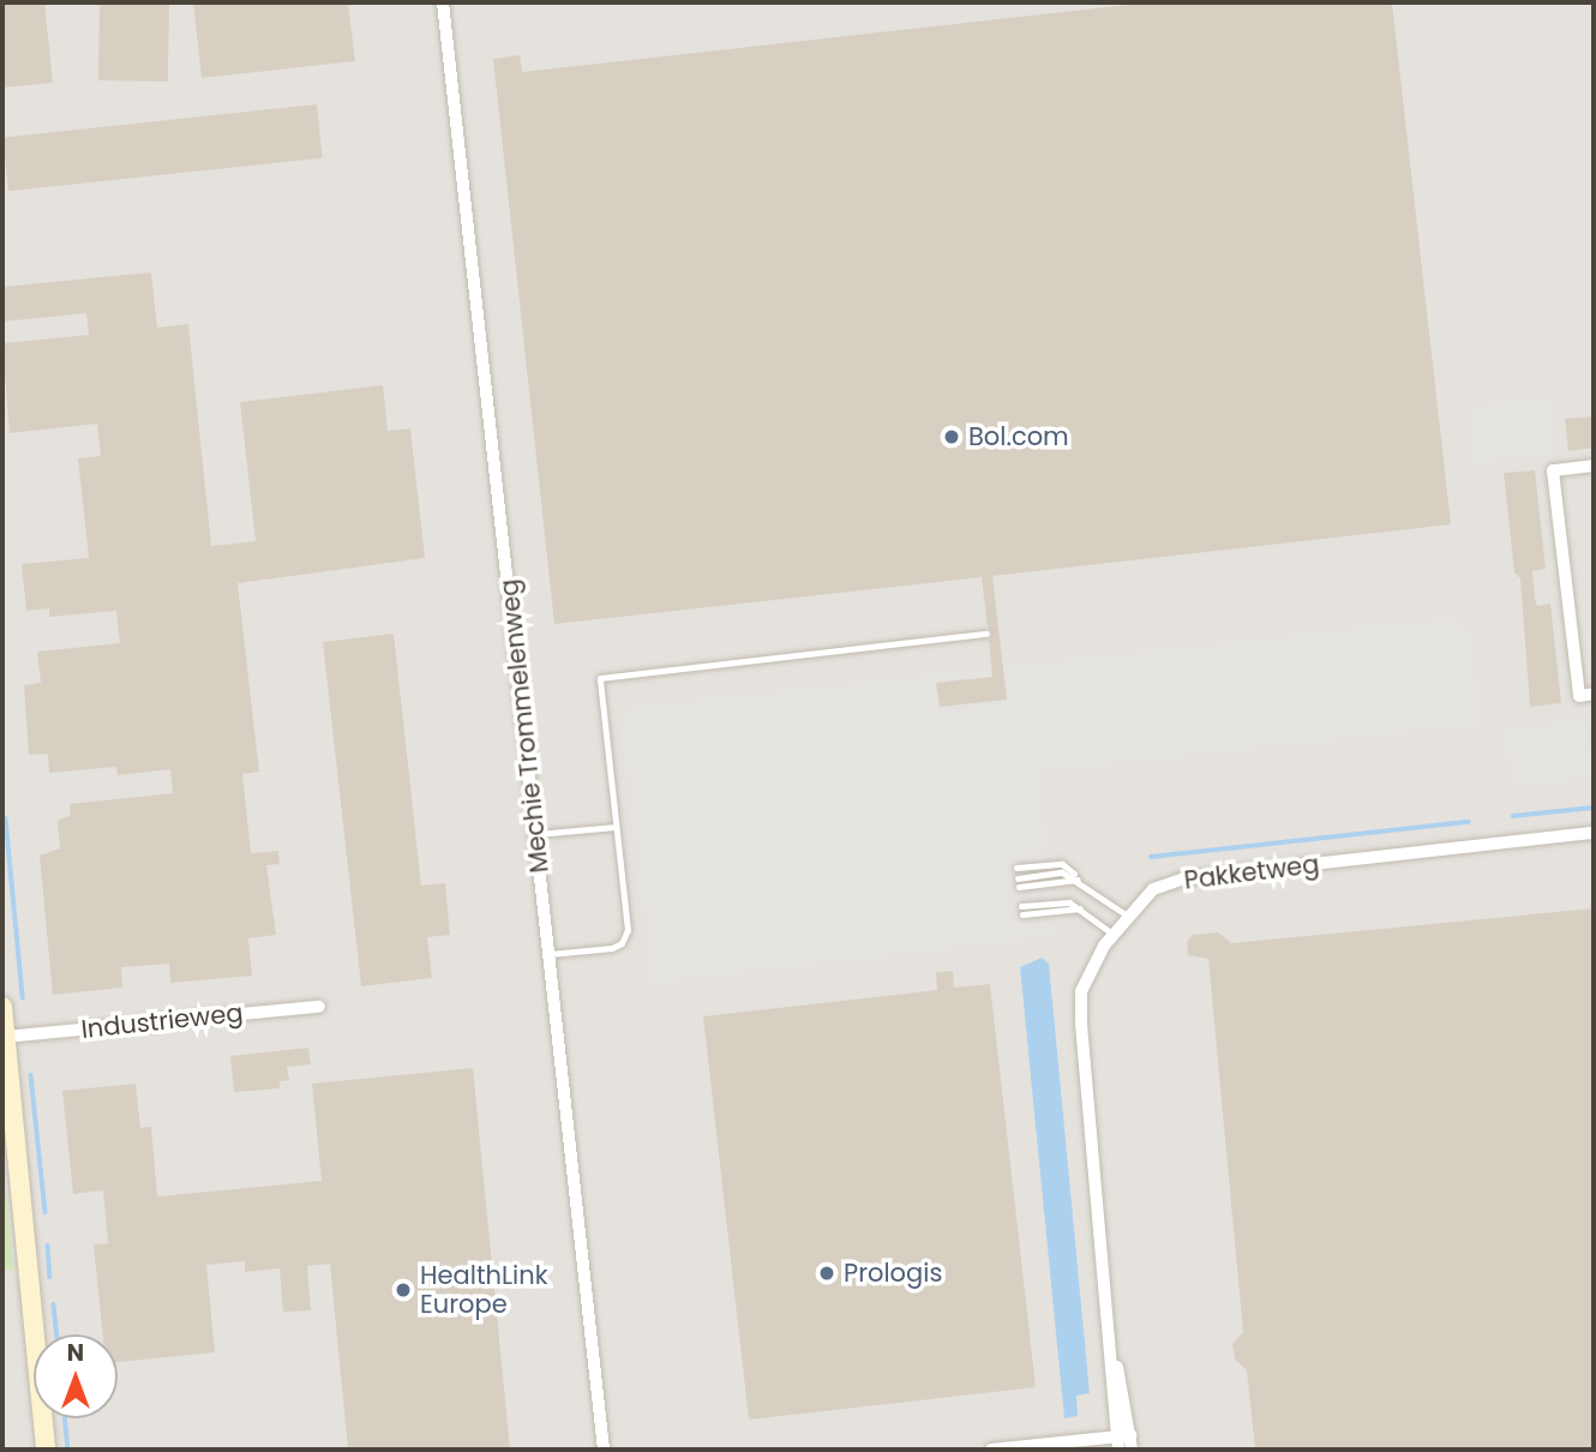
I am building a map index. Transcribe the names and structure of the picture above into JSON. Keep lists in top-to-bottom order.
{
  "streets": {
    "street": ["Mechie Trommelenweg", "Pakketweg", "Industrieweg"]
  },
  "places": ["Bol.com", "Prologis", "HealthLink Europe"],
  "north": "top"
}
